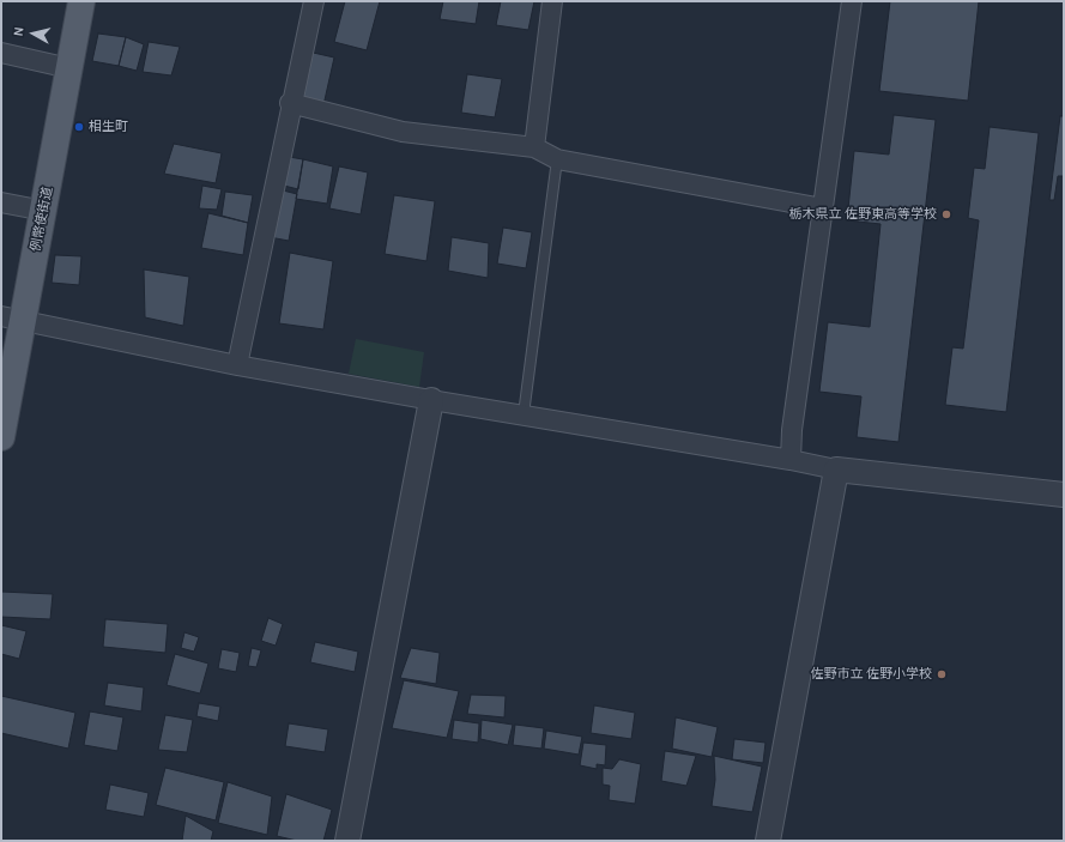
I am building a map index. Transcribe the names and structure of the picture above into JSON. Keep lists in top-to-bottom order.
{
  "streets": {
    "main road": ["例幣使街道"]
  },
  "places": ["相生町", "栃木県立 佐野東高等学校", "佐野市立 佐野小学校"],
  "north": "left"
}
